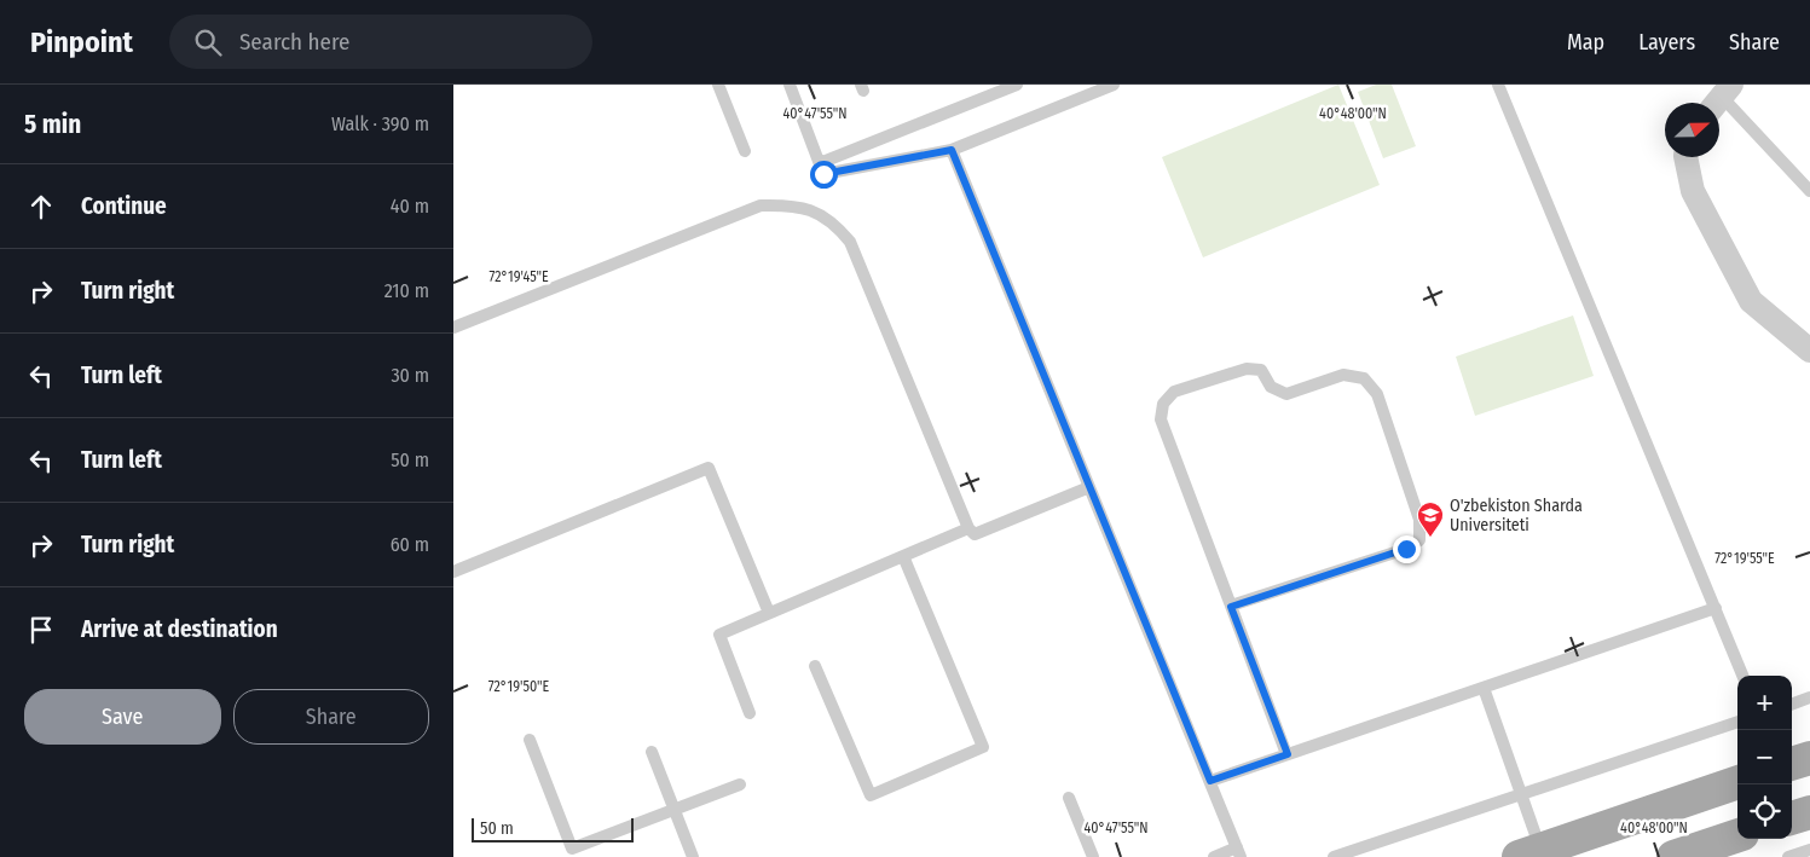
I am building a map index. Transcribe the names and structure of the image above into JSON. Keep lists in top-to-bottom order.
{
  "places": {
    "school or university": ["O'zbekiston Sharda Universiteti"]
  },
  "scale_bar": "50 m",
  "north": "right",
  "page": {
    "header": "Pinpoint",
    "search": "Search here",
    "nav": ["Map", "Layers", "Share"],
    "heading": ["5 min", "Walk · 390 m"],
    "list": [
      ["Continue", "40 m"],
      ["Turn right", "210 m"],
      ["Turn left", "30 m"],
      ["Turn left", "50 m"],
      ["Turn right", "60 m"],
      "Arrive at destination"
    ],
    "buttons": ["Save", "Share"],
    "map_buttons": ["+", "−"],
    "scale": "50 m"
  },
  "coordinates": [
    "40°47'55\"N",
    "40°48'00\"N",
    "72°19'45\"E",
    "72°19'55\"E",
    "72°19'50\"E"
  ]
}
